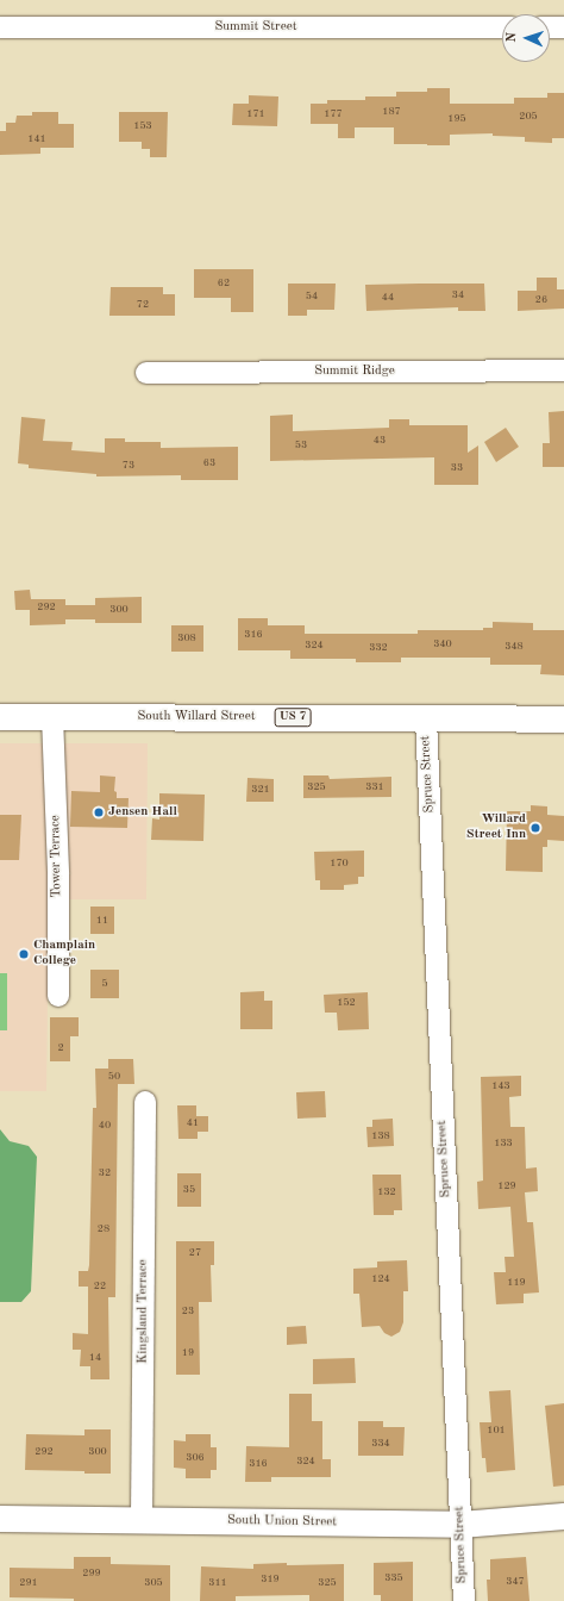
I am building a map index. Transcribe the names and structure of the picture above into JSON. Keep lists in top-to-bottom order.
{
  "streets": {
    "main road": ["South Willard Street", "US 7", "South Union Street"],
    "street": [
      "Summit Street",
      "Summit Ridge",
      "Spruce Street",
      "Tower Terrace",
      "Kingsland Terrace"
    ]
  },
  "crossings": [
    ["South Willard Street", "Spruce Street"],
    ["South Willard Street", "Tower Terrace"],
    ["Spruce Street", "South Union Street"],
    ["Kingsland Terrace", "South Union Street"]
  ],
  "places": ["Jensen Hall", "Willard Street Inn", "Champlain College"],
  "house_numbers": [
    "187",
    "171",
    "177",
    "205",
    "195",
    "153",
    "141",
    "62",
    "34",
    "54",
    "44",
    "26",
    "72",
    "43",
    "53",
    "63",
    "73",
    "33",
    "292",
    "300",
    "316",
    "308",
    "340",
    "324",
    "348",
    "332",
    "325",
    "331",
    "321",
    "170",
    "11",
    "5",
    "152",
    "2",
    "50",
    "143",
    "41",
    "40",
    "138",
    "133",
    "32",
    "129",
    "35",
    "132",
    "28",
    "27",
    "124",
    "119",
    "22",
    "23",
    "19",
    "14",
    "101",
    "334",
    "292",
    "300",
    "306",
    "324",
    "316",
    "299",
    "335",
    "319",
    "347",
    "291",
    "305",
    "311",
    "325"
  ],
  "north": "left"
}
